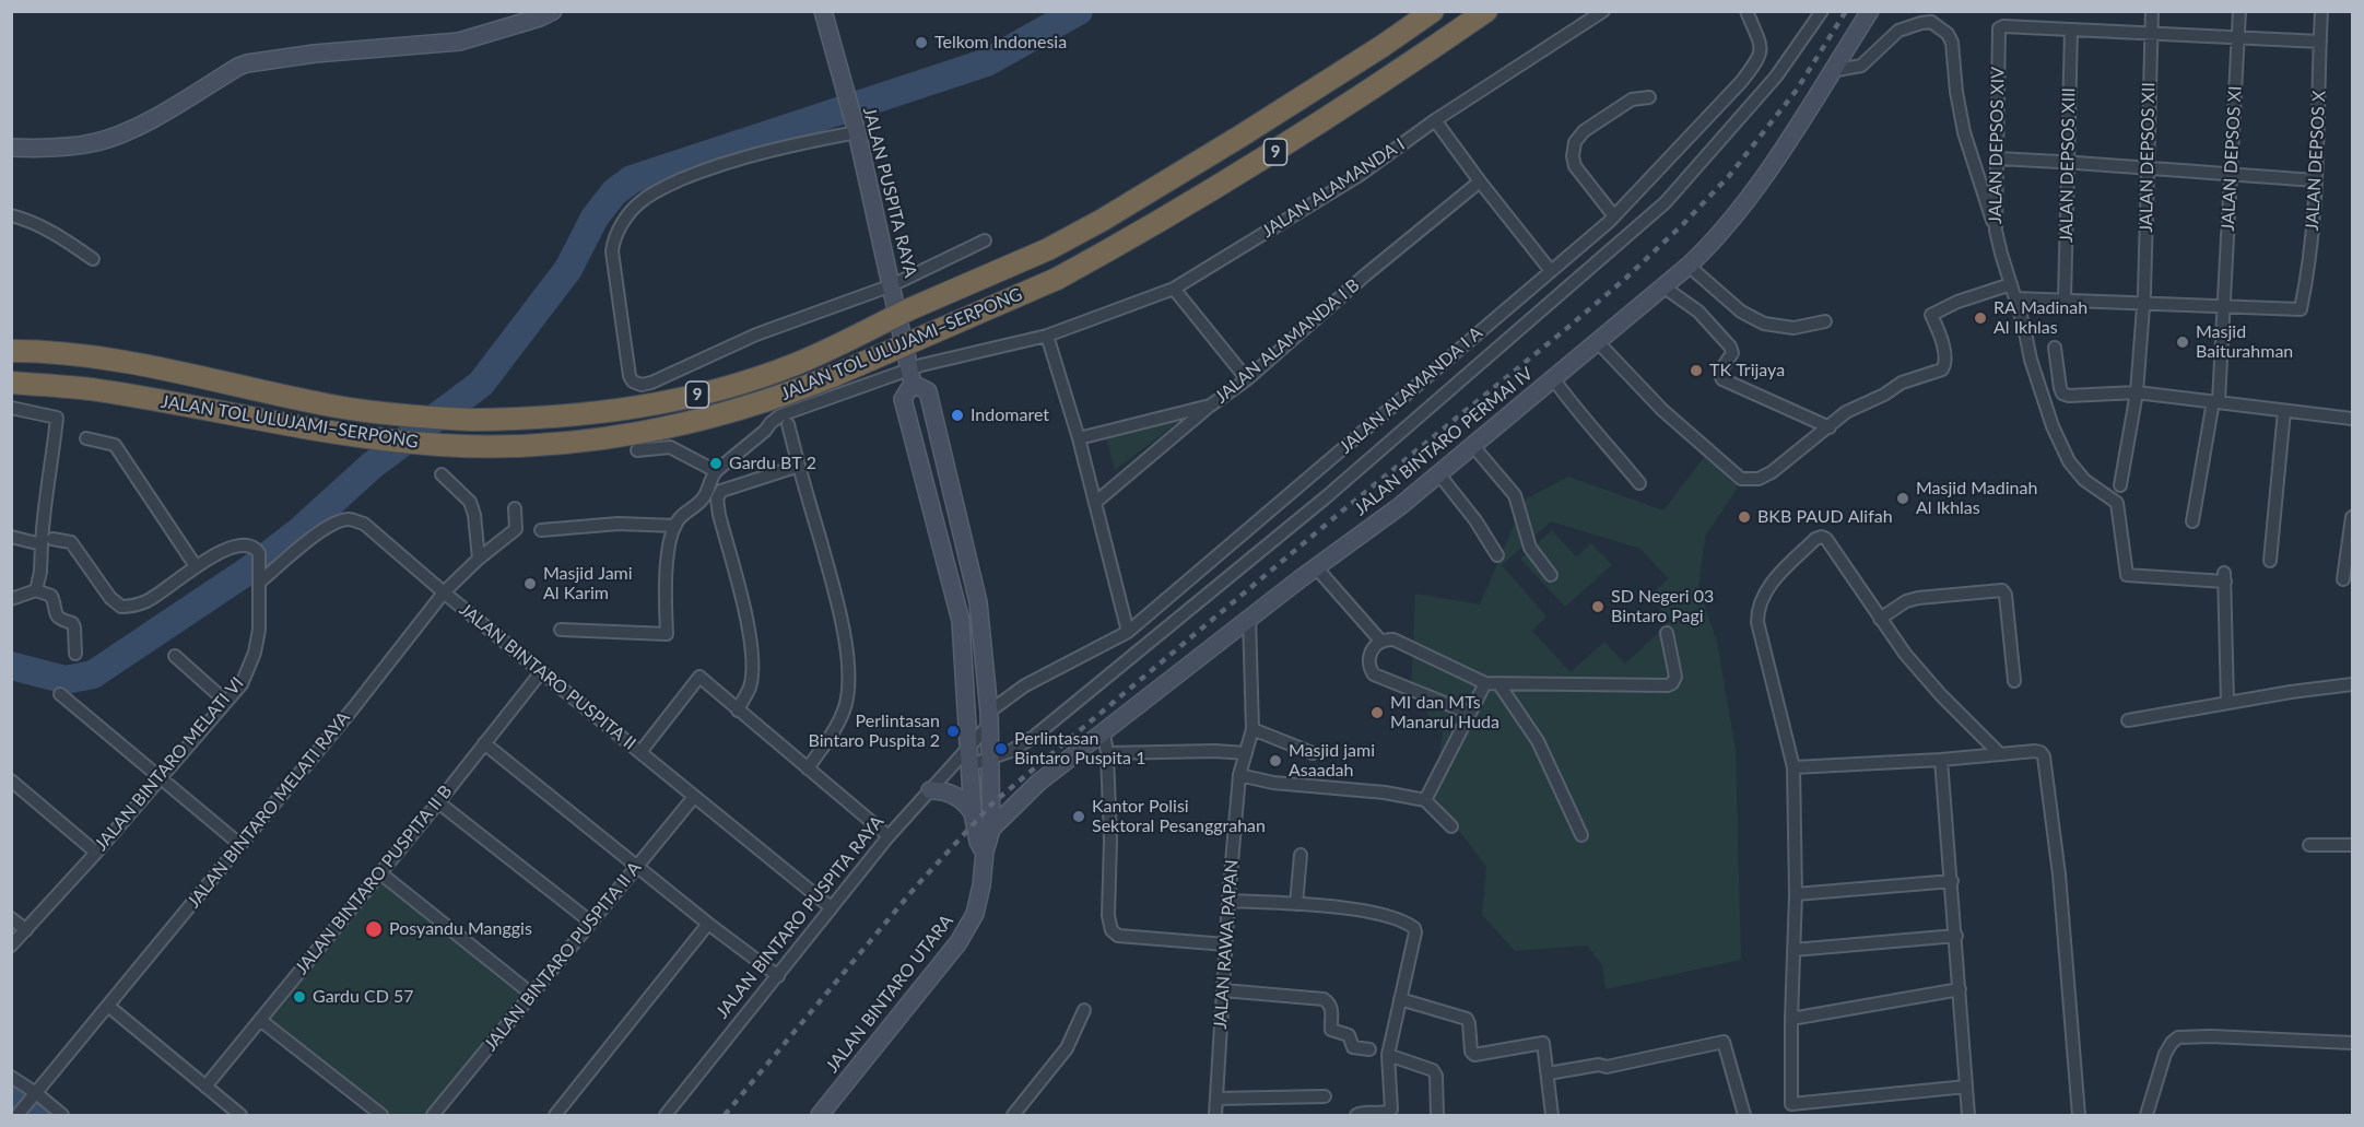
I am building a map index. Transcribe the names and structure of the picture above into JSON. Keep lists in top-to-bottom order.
{
  "streets": {
    "highway": ["9", "JALAN TOL ULUJAMI–SERPONG"],
    "main road": ["JALAN PUSPITA RAYA", "JALAN BINTARO PERMAI IV", "JALAN BINTARO UTARA"],
    "street": [
      "JALAN DEPSOS XIV",
      "JALAN DEPSOS XII",
      "JALAN DEPSOS XI",
      "JALAN DEPSOS X",
      "JALAN DEPSOS XIII",
      "JALAN ALAMANDA I",
      "JALAN ALAMANDA I B",
      "JALAN ALAMANDA I A",
      "JALAN BINTARO PUSPITA II",
      "JALAN BINTARO MELATI VI",
      "JALAN BINTARO MELATI RAYA",
      "JALAN BINTARO PUSPITA II B",
      "JALAN BINTARO PUSPITA RAYA",
      "JALAN RAWA PAPAN",
      "JALAN BINTARO PUSPITA II A"
    ]
  },
  "crossings": [
    ["JALAN DEPSOS XIV", "JALAN DEPSOS XIII"],
    ["JALAN DEPSOS XI", "JALAN DEPSOS X"],
    ["JALAN ALAMANDA I", "JALAN PUSPITA RAYA"],
    ["JALAN ALAMANDA I A", "JALAN BINTARO PUSPITA RAYA"],
    ["JALAN BINTARO PERMAI IV", "JALAN RAWA PAPAN"],
    ["JALAN BINTARO PERMAI IV", "JALAN BINTARO UTARA"],
    ["JALAN BINTARO PUSPITA II", "JALAN BINTARO MELATI VI"],
    ["JALAN BINTARO PUSPITA II", "JALAN BINTARO MELATI RAYA"],
    ["JALAN BINTARO PUSPITA II", "JALAN BINTARO PUSPITA II B"],
    ["JALAN BINTARO PUSPITA II", "JALAN BINTARO PUSPITA RAYA"],
    ["JALAN BINTARO PUSPITA II", "JALAN BINTARO PUSPITA II A"]
  ],
  "places": [
    "Telkom Indonesia",
    "RA Madinah Al Ikhlas",
    "Masjid Baiturahman",
    "TK Trijaya",
    "Indomaret",
    "Gardu BT 2",
    "Masjid Madinah Al Ikhlas",
    "BKB PAUD Alifah",
    "Masjid Jami Al Karim",
    "SD Negeri 03 Bintaro Pagi",
    "MI dan MTs Manarul Huda",
    "Perlintasan Bintaro Puspita 2",
    "Perlintasan Bintaro Puspita 1",
    "Masjid jami Asaadah",
    "Kantor Polisi Sektoral Pesanggrahan",
    "Posyandu Manggis",
    "Gardu CD 57"
  ]
}
